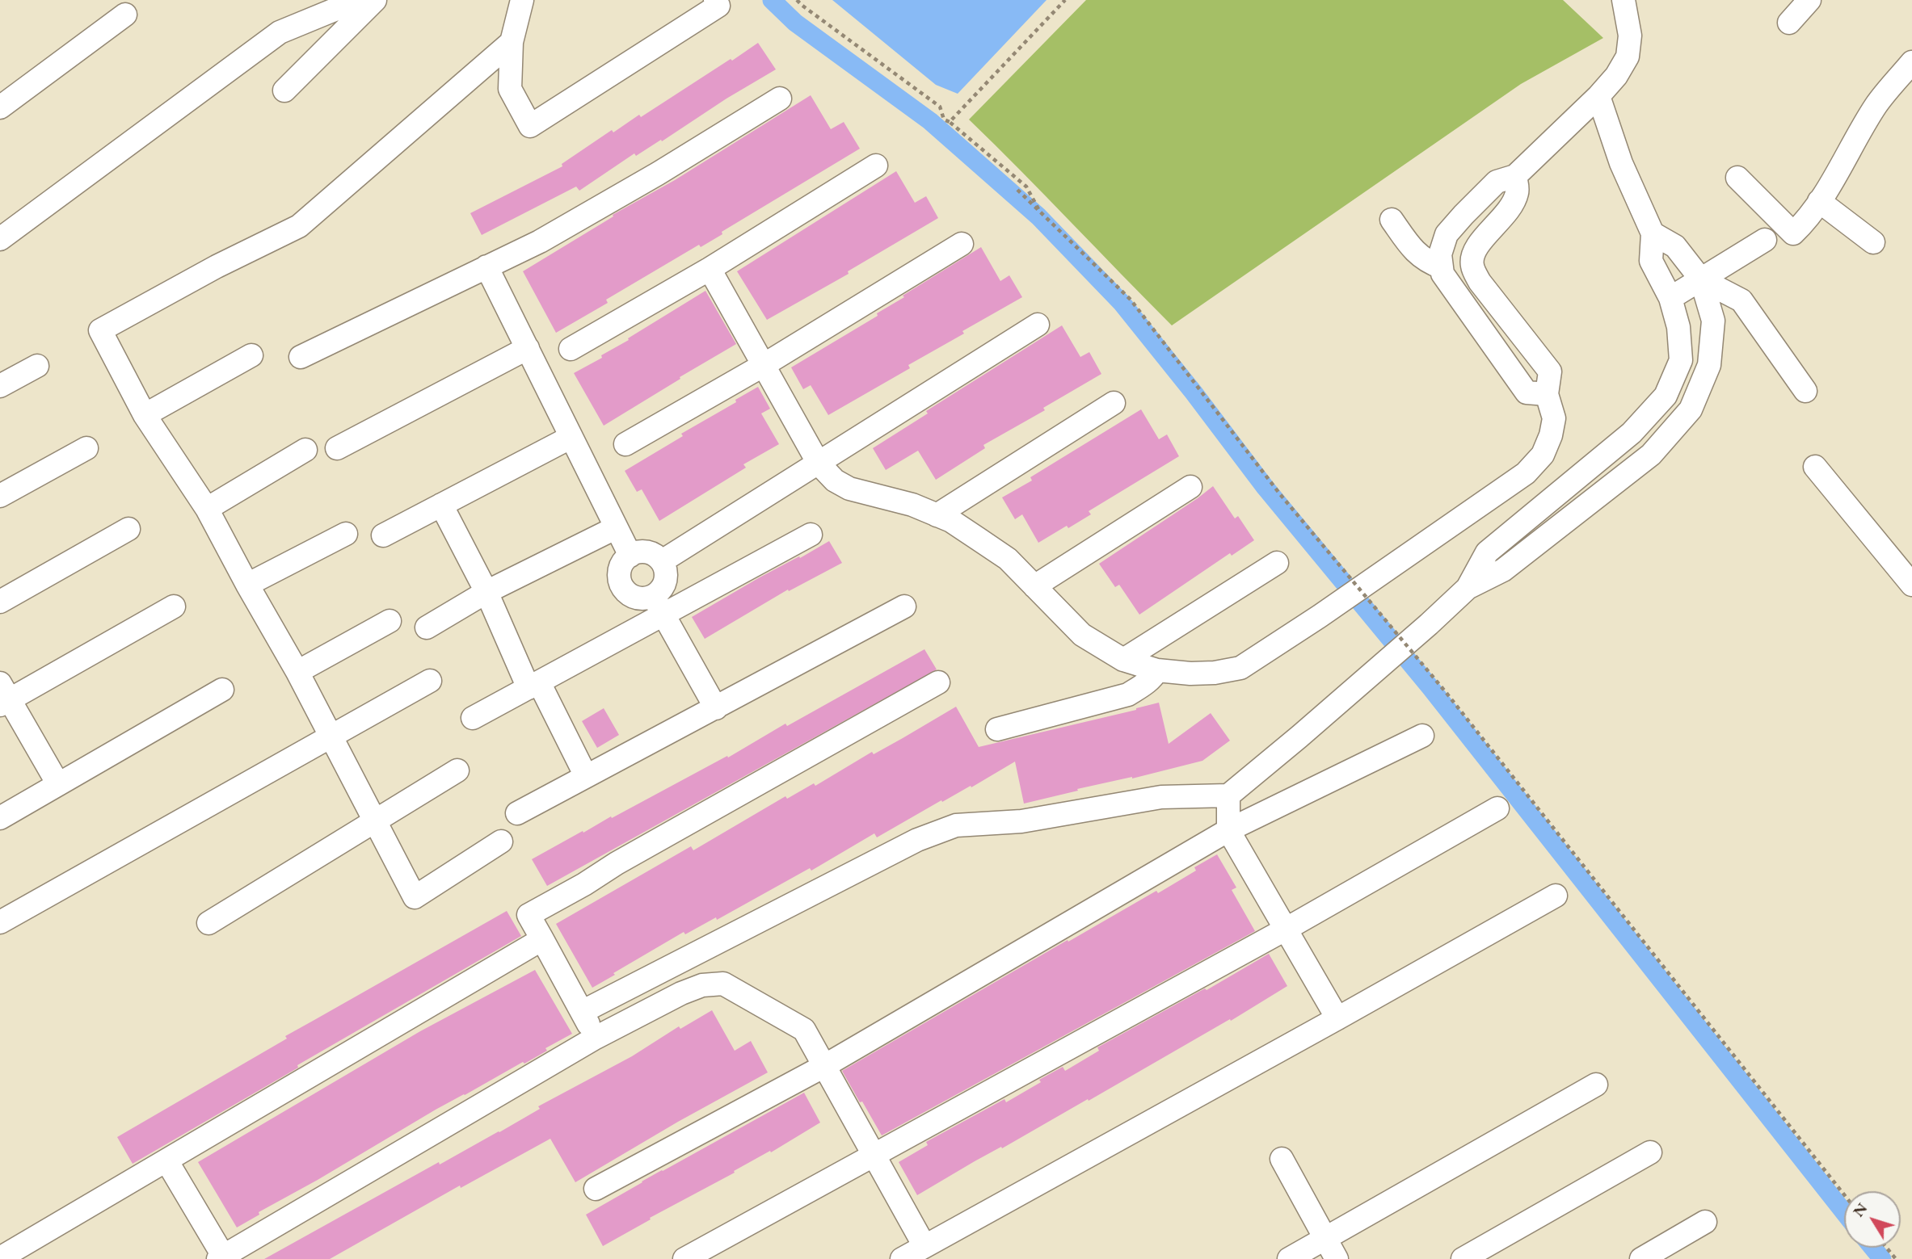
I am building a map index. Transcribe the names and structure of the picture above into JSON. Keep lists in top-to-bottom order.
{
  "north": "top left"
}
